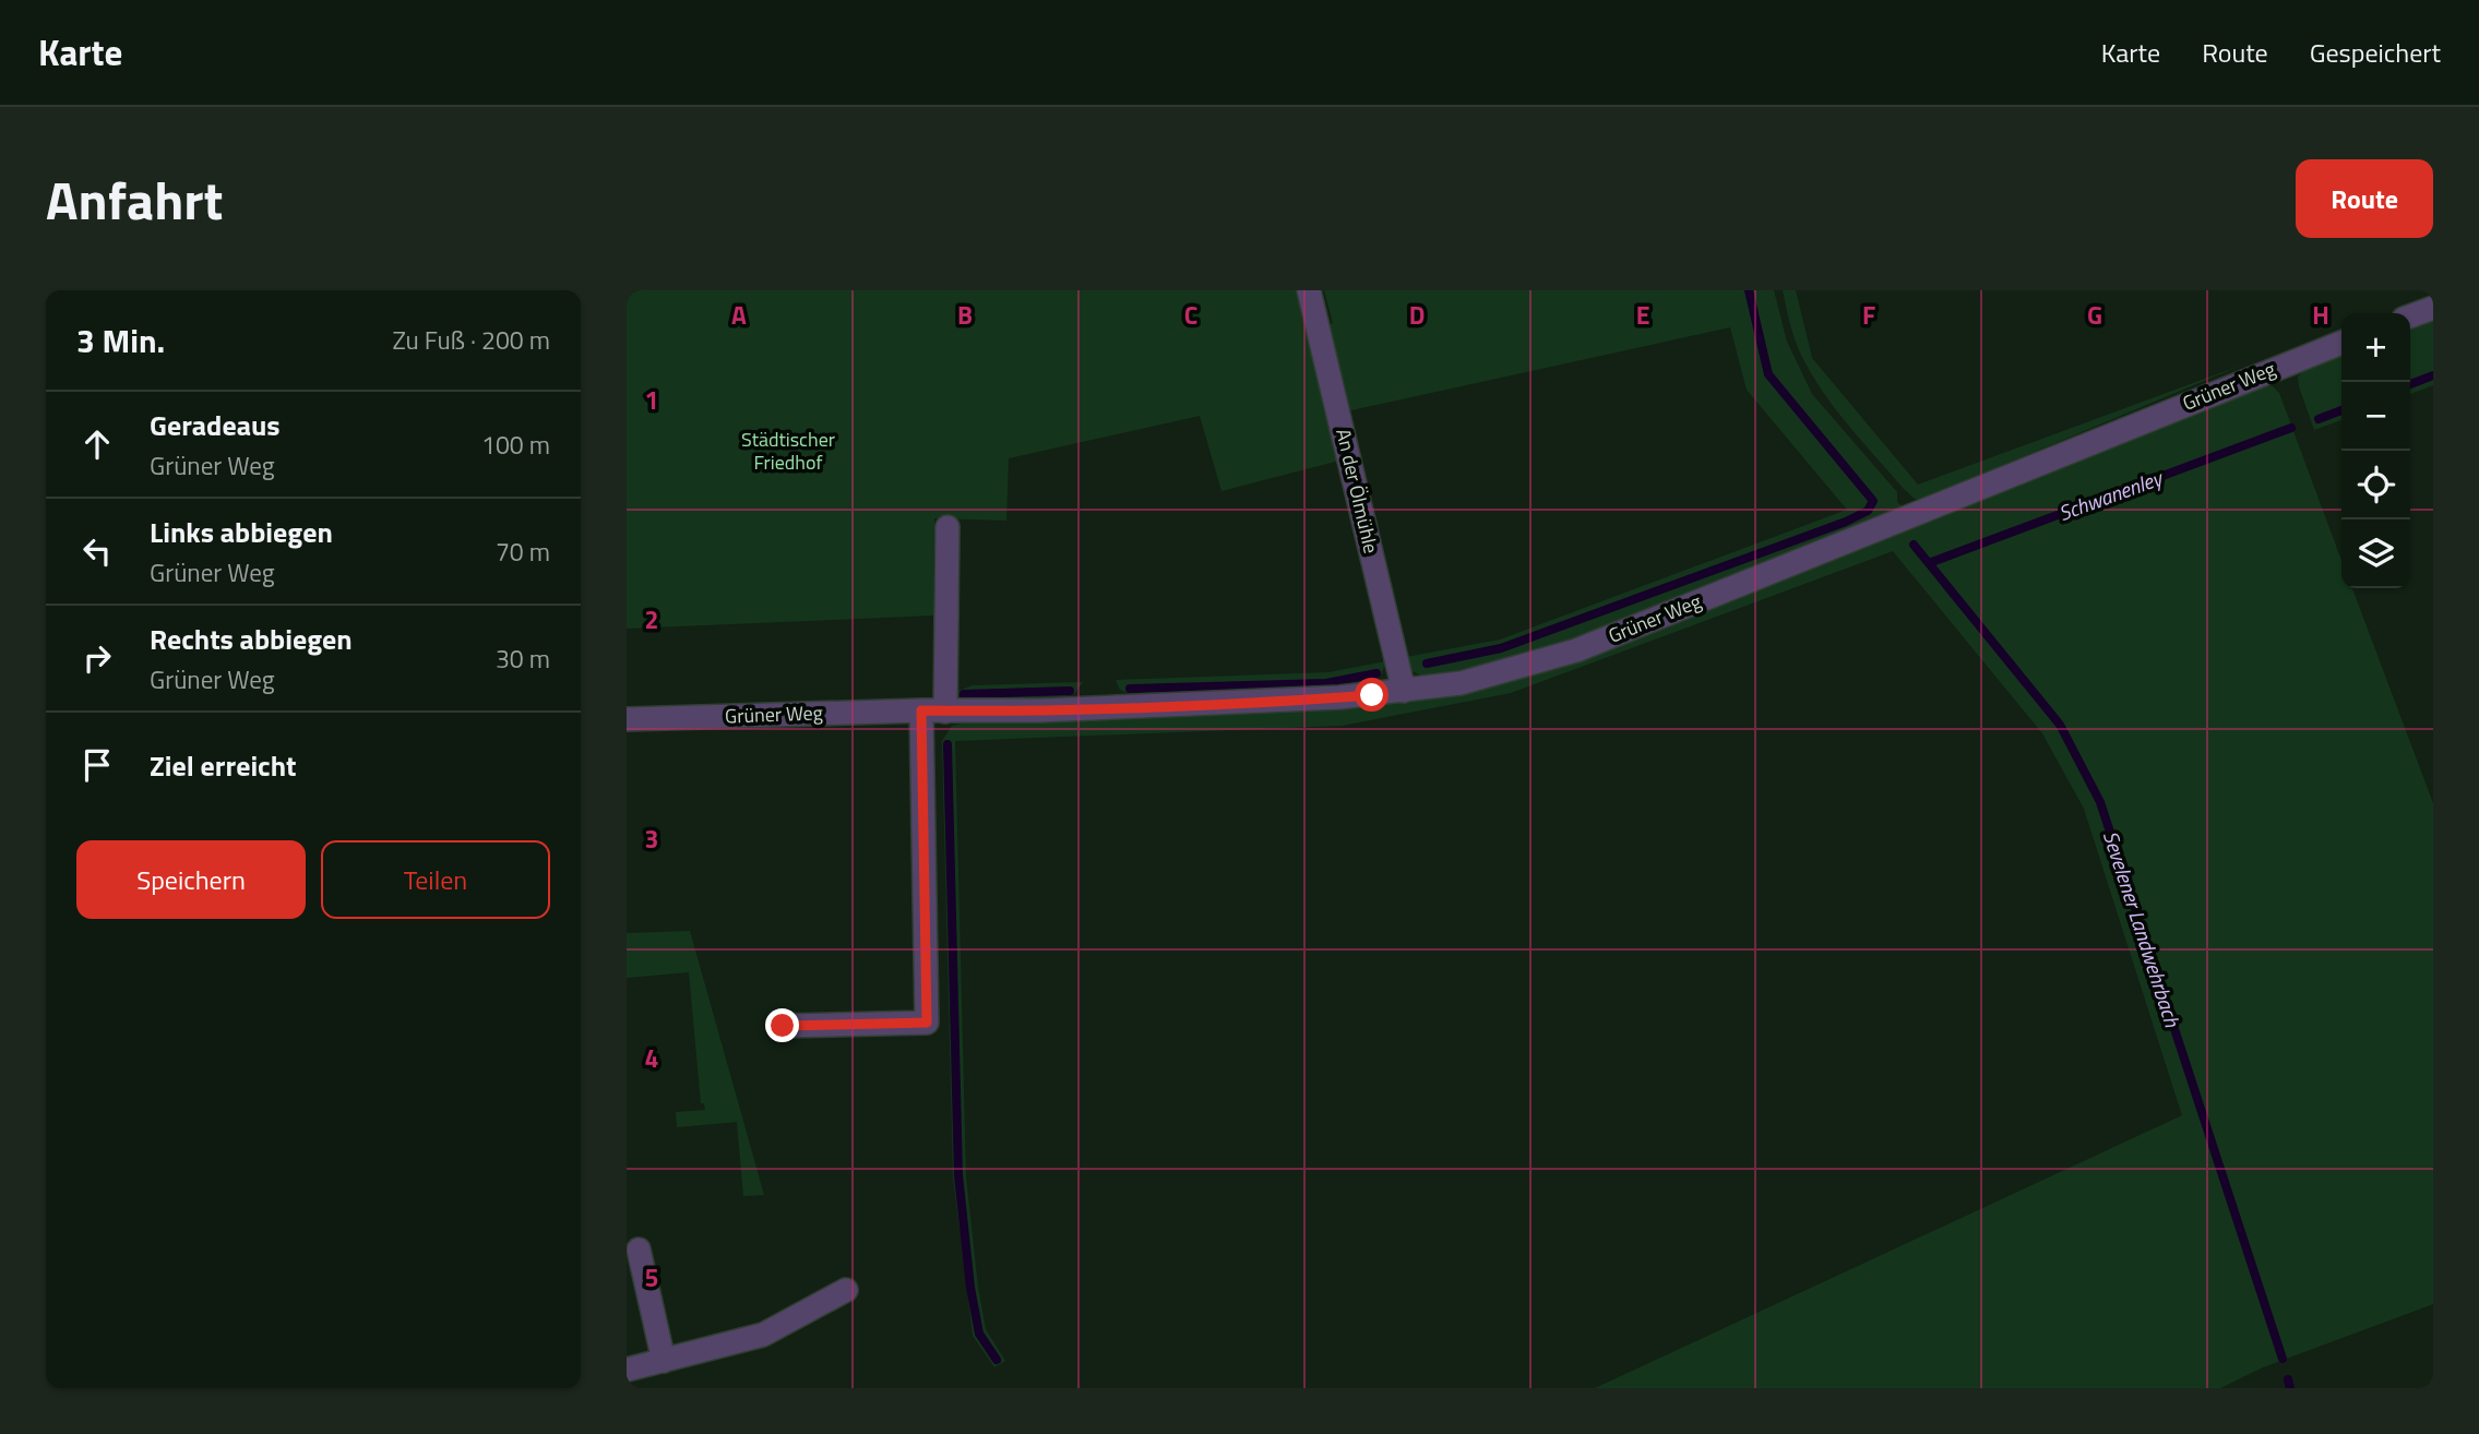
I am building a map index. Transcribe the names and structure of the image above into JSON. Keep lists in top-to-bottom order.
{
  "streets": {
    "street": ["Grüner Weg", "An der Ölmühle"]
  },
  "crossings": [
    ["Grüner Weg", "An der Ölmühle"]
  ],
  "water": ["Schwanenley", "Sevelener Landwehrbach"],
  "parks": ["Städtischer Friedhof"],
  "page": {
    "header": "Karte",
    "nav": ["Karte", "Route", "Gespeichert"],
    "title": "Anfahrt",
    "buttons": [
      "Route",
      ["Speichern", "Teilen"]
    ],
    "heading": ["3 Min.", "Zu Fuß · 200 m"],
    "map_buttons": ["+", "−"],
    "list": [
      ["Geradeaus", "Grüner Weg", "100 m"],
      ["Links abbiegen", "Grüner Weg", "70 m"],
      ["Rechts abbiegen", "Grüner Weg", "30 m"],
      "Ziel erreicht"
    ]
  },
  "grid": {
    "columns": [
      "A",
      "B",
      "C",
      "D",
      "E",
      "F",
      "G",
      "H"
    ],
    "rows": [
      "1",
      "2",
      "3",
      "4",
      "5"
    ]
  }
}
